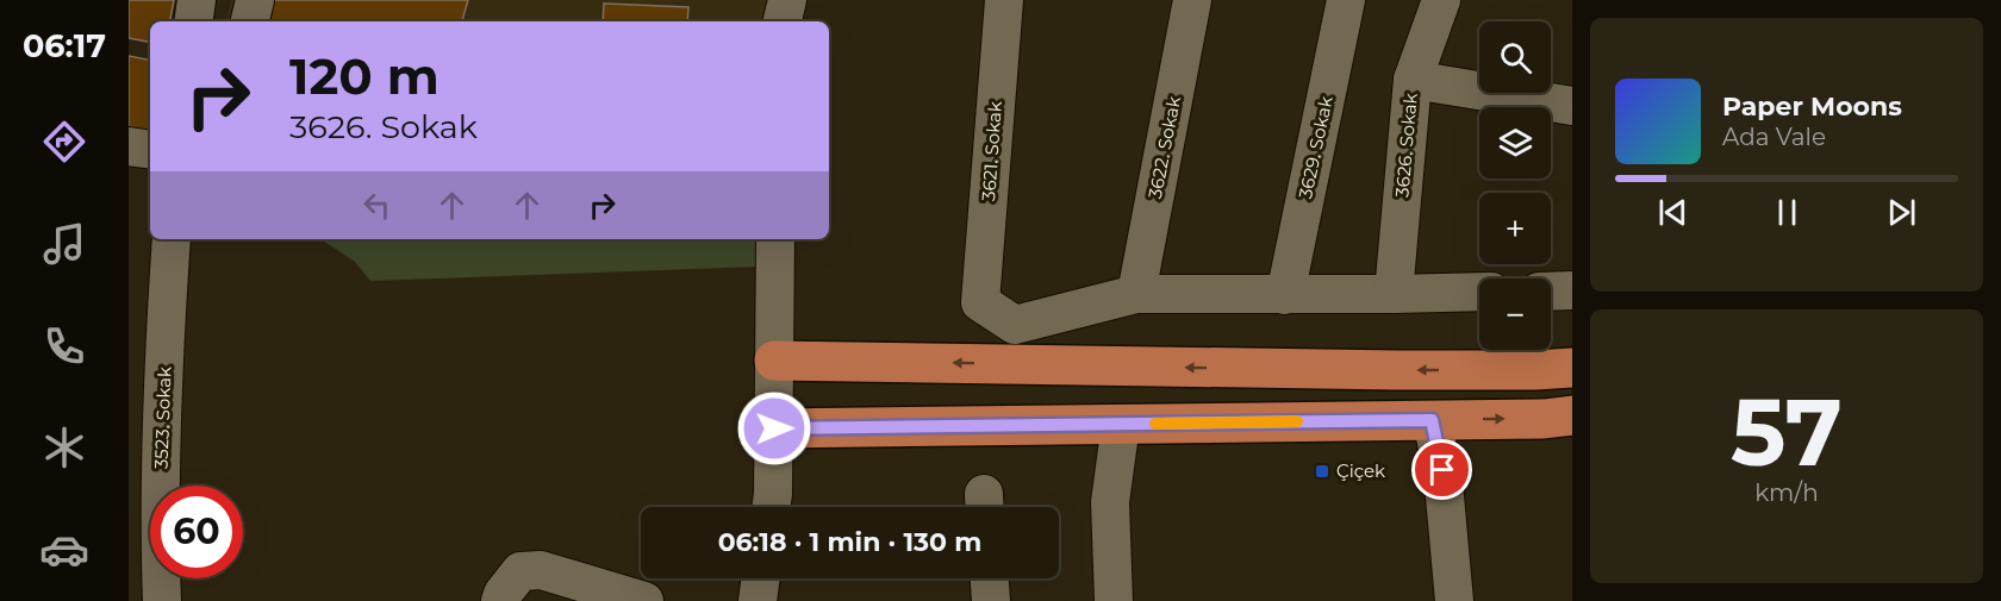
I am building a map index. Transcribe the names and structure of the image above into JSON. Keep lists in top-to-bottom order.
{
  "streets": {
    "street": [
      "3626. Sokak",
      "3622. Sokak",
      "3629. Sokak",
      "3621. Sokak",
      "3523. Sokak"
    ]
  },
  "crossings": [
    ["3622. Sokak", "3621. Sokak"]
  ],
  "places": {
    "transit": ["Çiçek"]
  },
  "page": {
    "tabs": "06:17",
    "map_buttons": ["+", "−"],
    "turn": ["120 m", "3626. Sokak"],
    "song": ["Paper Moons", "Ada Vale"],
    "tile": ["57", "km/h"],
    "limit": "60",
    "trip": "06:18 · 1 min · 130 m"
  }
}
